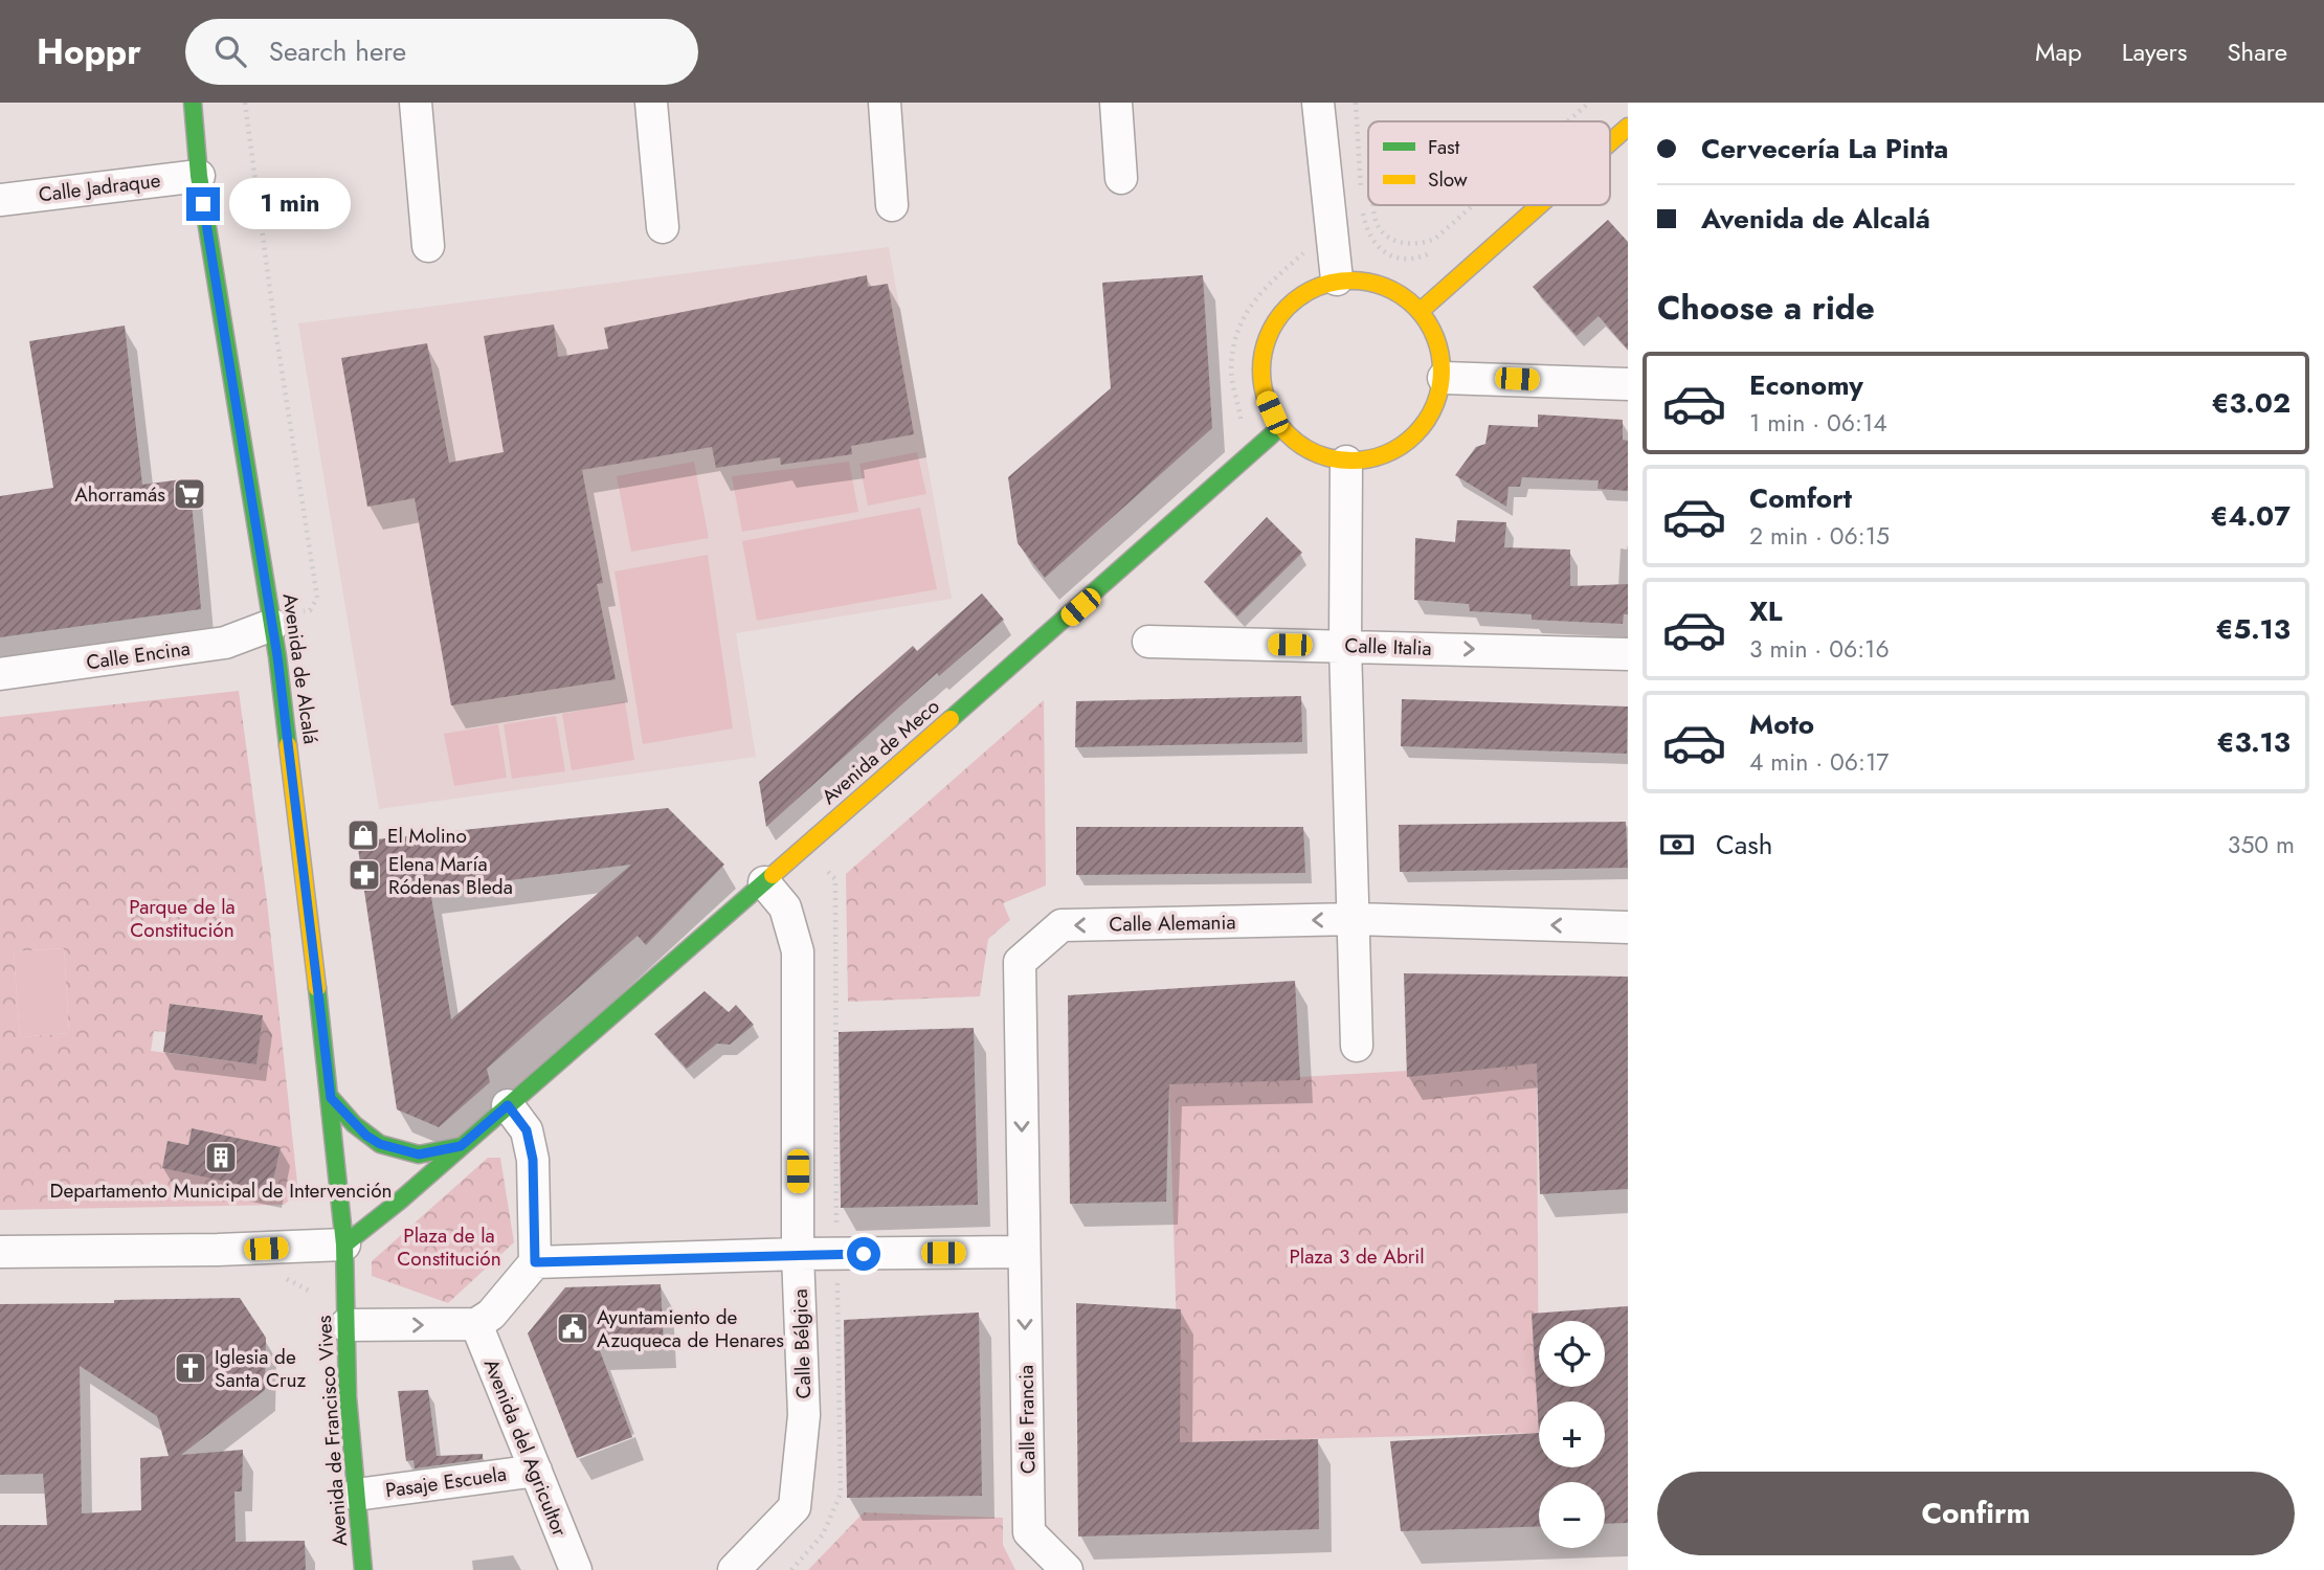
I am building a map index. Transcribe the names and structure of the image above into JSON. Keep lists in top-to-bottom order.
{
  "streets": {
    "street": [
      "Calle Jadraque",
      "Calle Italia",
      "Calle Encina",
      "Avenida de Alcalá",
      "Avenida de Meco",
      "Calle Alemania",
      "Calle Bélgica",
      "Calle Francia",
      "Avenida de Francisco Vives",
      "Avenida del Agricultor",
      "Pasaje Escuela"
    ]
  },
  "crossings": [
    ["Calle Jadraque", "Avenida de Alcalá"],
    ["Calle Encina", "Avenida de Alcalá"],
    ["Avenida de Alcalá", "Avenida de Meco"],
    ["Avenida de Alcalá", "Avenida de Francisco Vives"],
    ["Avenida de Meco", "Calle Bélgica"],
    ["Avenida de Meco", "Avenida de Francisco Vives"],
    ["Calle Alemania", "Calle Francia"],
    ["Avenida de Francisco Vives", "Pasaje Escuela"],
    ["Avenida del Agricultor", "Pasaje Escuela"]
  ],
  "one_way": ["Calle Francia"],
  "parks": ["Parque de la Constitución", "Plaza de la Constitución", "Plaza 3 de Abril"],
  "places": {
    "supermarket": ["Ahorramás"],
    "shop": ["El Molino"],
    "pharmacy": ["Elena María Ródenas Bleda"],
    "building": ["Departamento Municipal de Intervención"],
    "public building": ["Ayuntamiento de Azuqueca de Henares"],
    "church": ["Iglesia de Santa Cruz"]
  },
  "legend": ["Fast", "Slow"],
  "page": {
    "header": "Hoppr",
    "search": "Search here",
    "nav": ["Map", "Layers", "Share"],
    "banner": ["Cervecería La Pinta", "Avenida de Alcalá"],
    "bubble": "1 min",
    "heading": "Choose a ride",
    "list": [
      {
        "name": "Economy",
        "note": "1 min · 06:14",
        "value": "€3.02"
      },
      {
        "name": "Comfort",
        "note": "2 min · 06:15",
        "value": "€4.07"
      },
      {
        "name": "XL",
        "note": "3 min · 06:16",
        "value": "€5.13"
      },
      {
        "name": "Moto",
        "note": "4 min · 06:17",
        "value": "€3.13"
      }
    ],
    "pay": ["Cash", "350 m"],
    "map_buttons": ["+", "−"],
    "buttons": "Confirm"
  }
}
